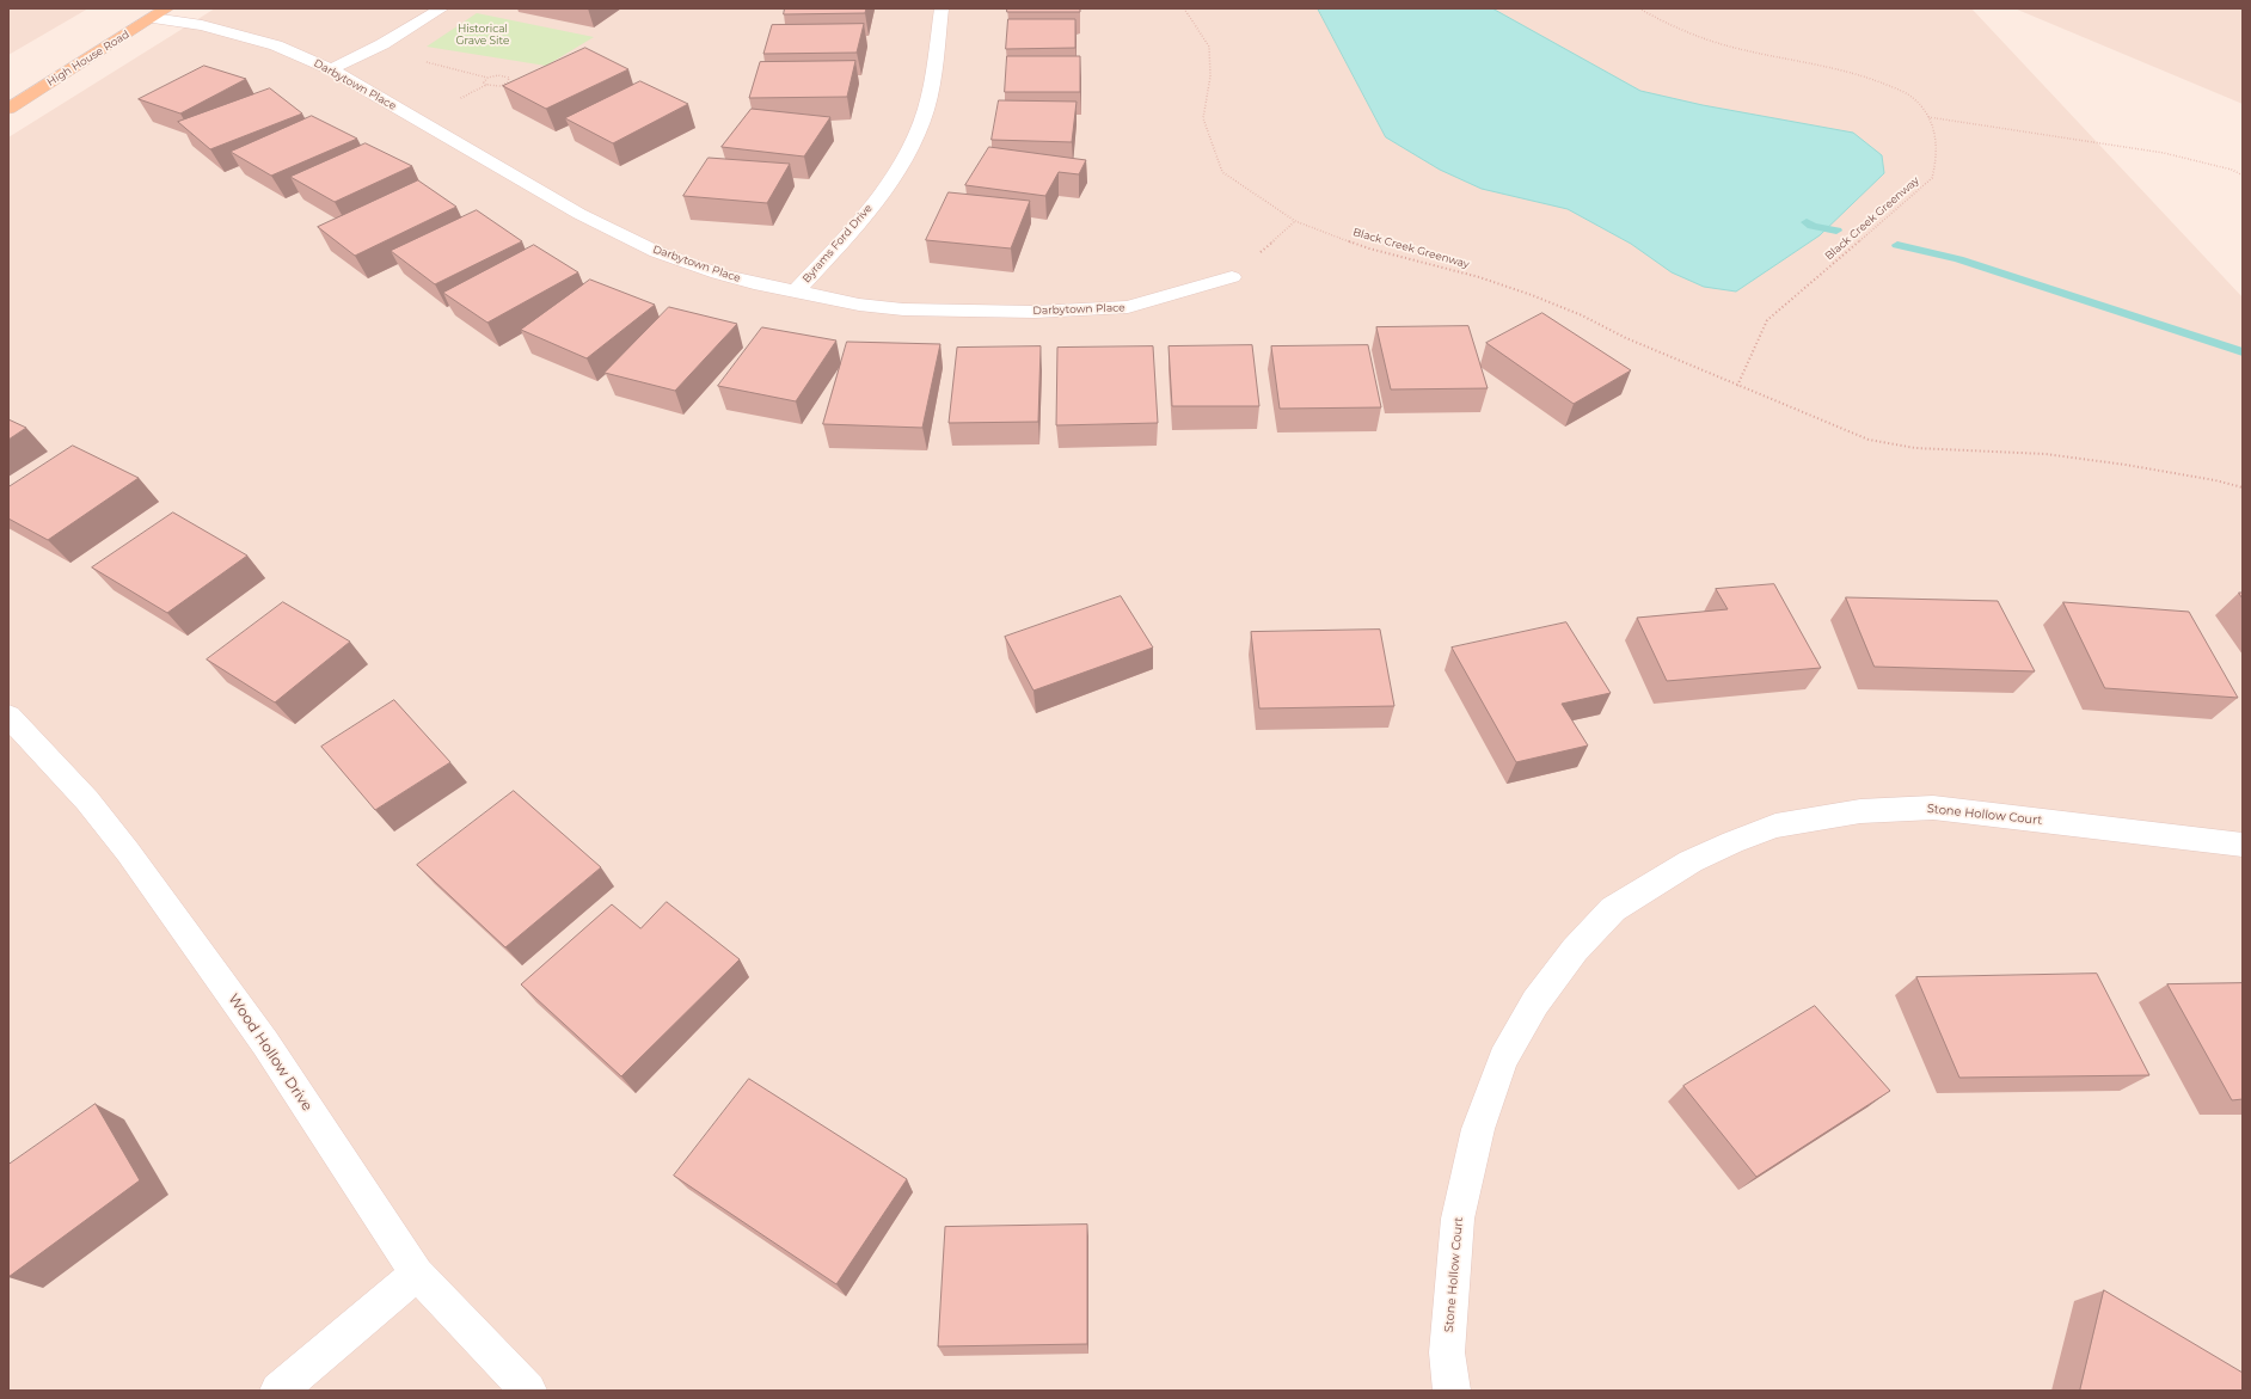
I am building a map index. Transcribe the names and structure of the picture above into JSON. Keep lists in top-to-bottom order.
{
  "streets": {
    "main road": ["High House Road"],
    "street": [
      "Darbytown Place",
      "Byrams Ford Drive",
      "Stone Hollow Court",
      "Wood Hollow Drive"
    ],
    "path": ["Black Creek Greenway"]
  },
  "crossings": [
    ["High House Road", "Darbytown Place"],
    ["Darbytown Place", "Byrams Ford Drive"]
  ],
  "parks": ["Historical Grave Site"]
}
